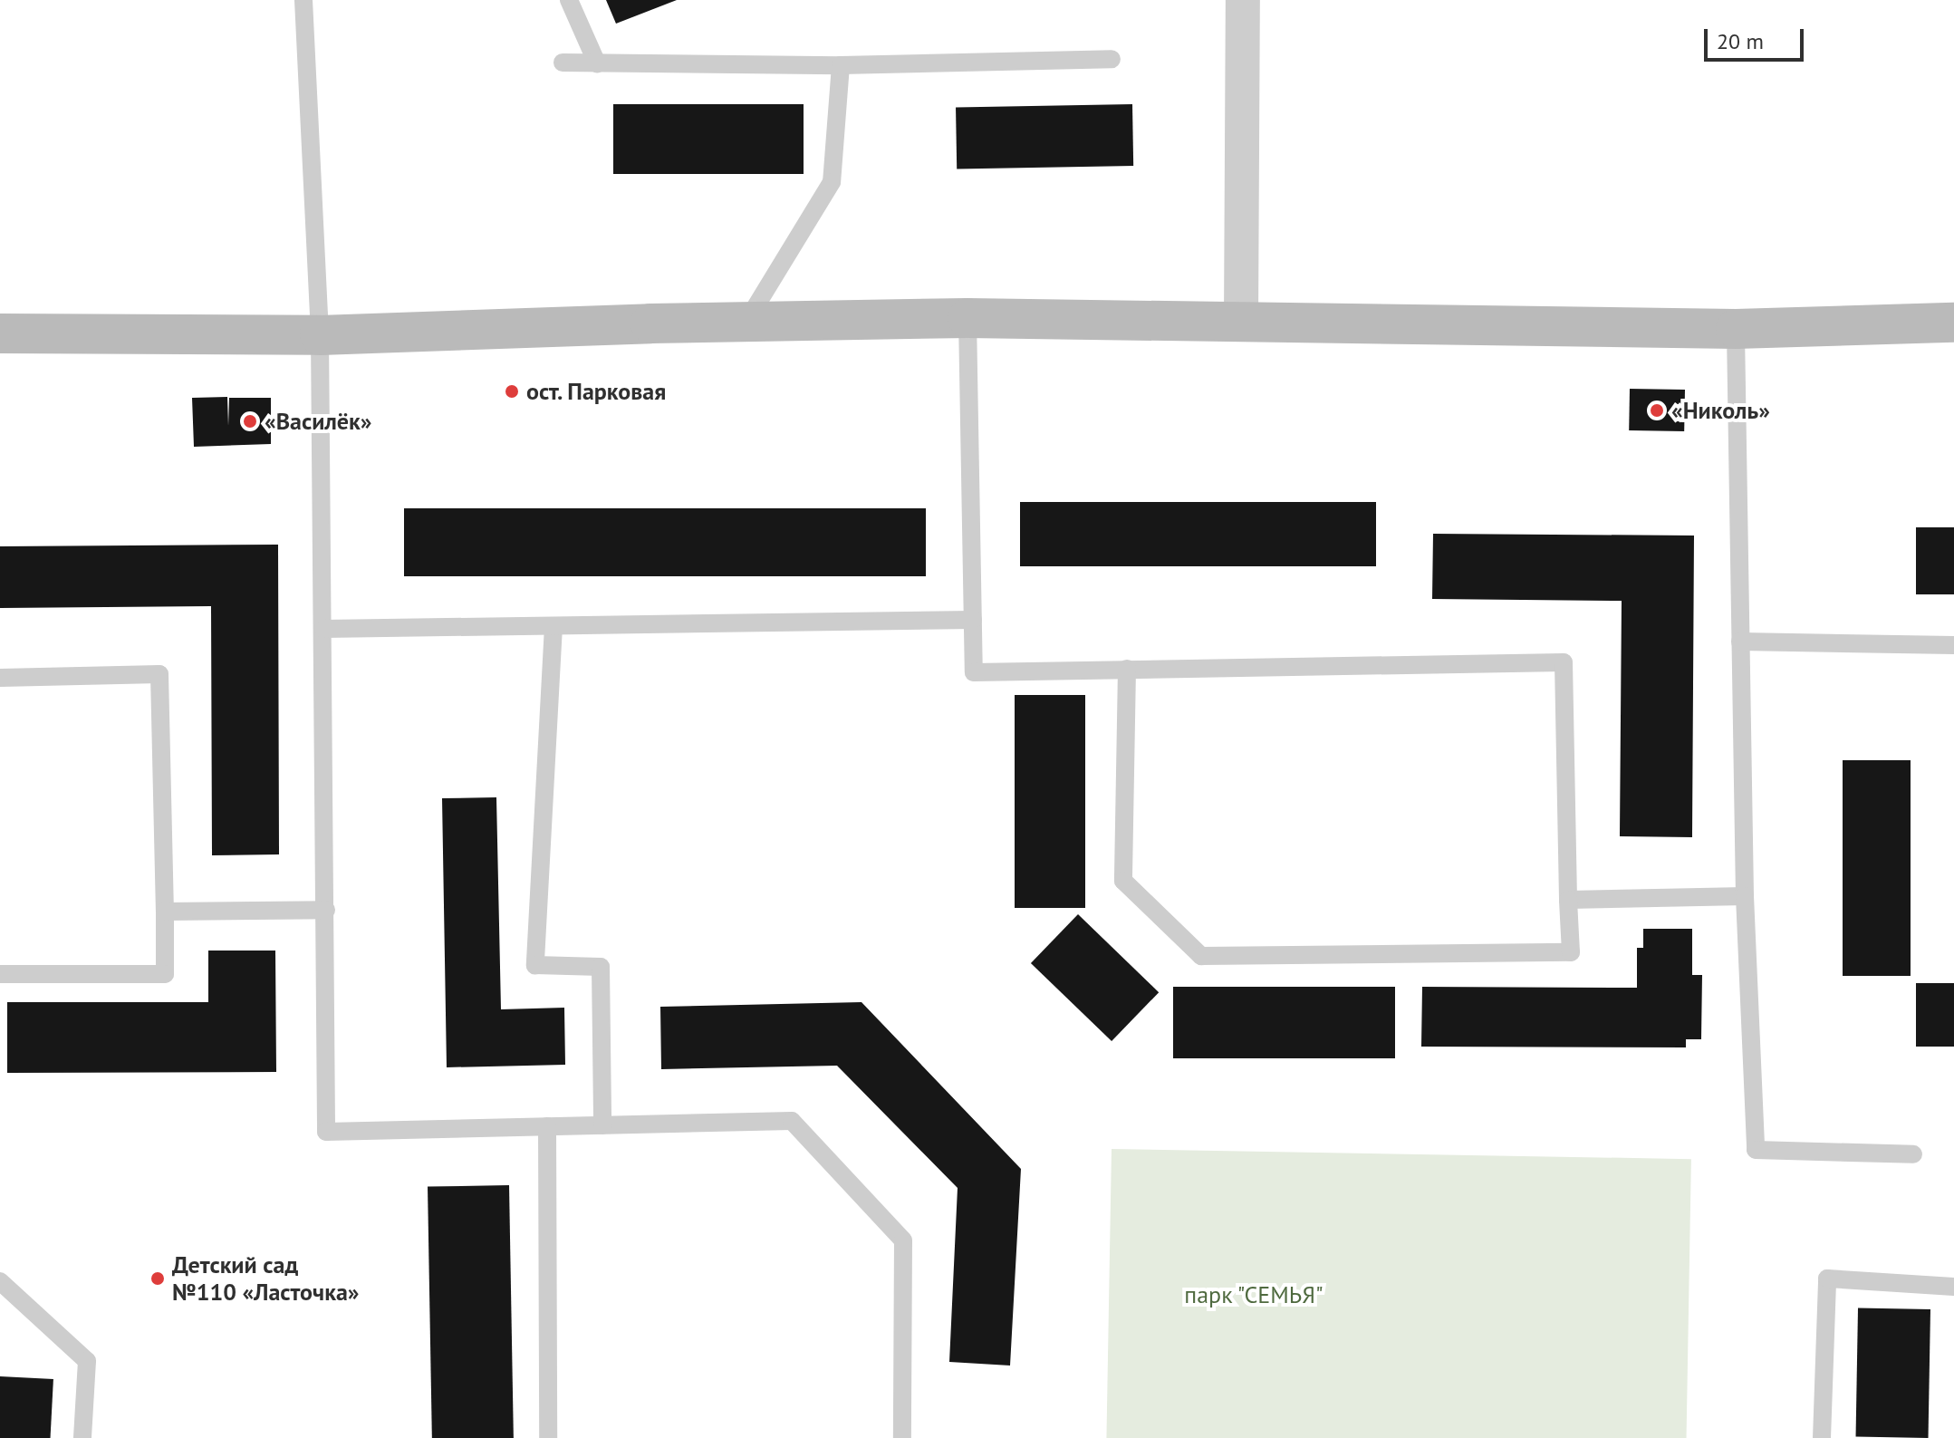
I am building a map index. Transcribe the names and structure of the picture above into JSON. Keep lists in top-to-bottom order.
{
  "parks": ["парк \"СЕМЬЯ\""],
  "places": [
    "ост. Парковая",
    "«Николь»",
    "«Василёк»",
    "Детский сад №110 «Ласточка»"
  ],
  "scale_bar": "20 m"
}
